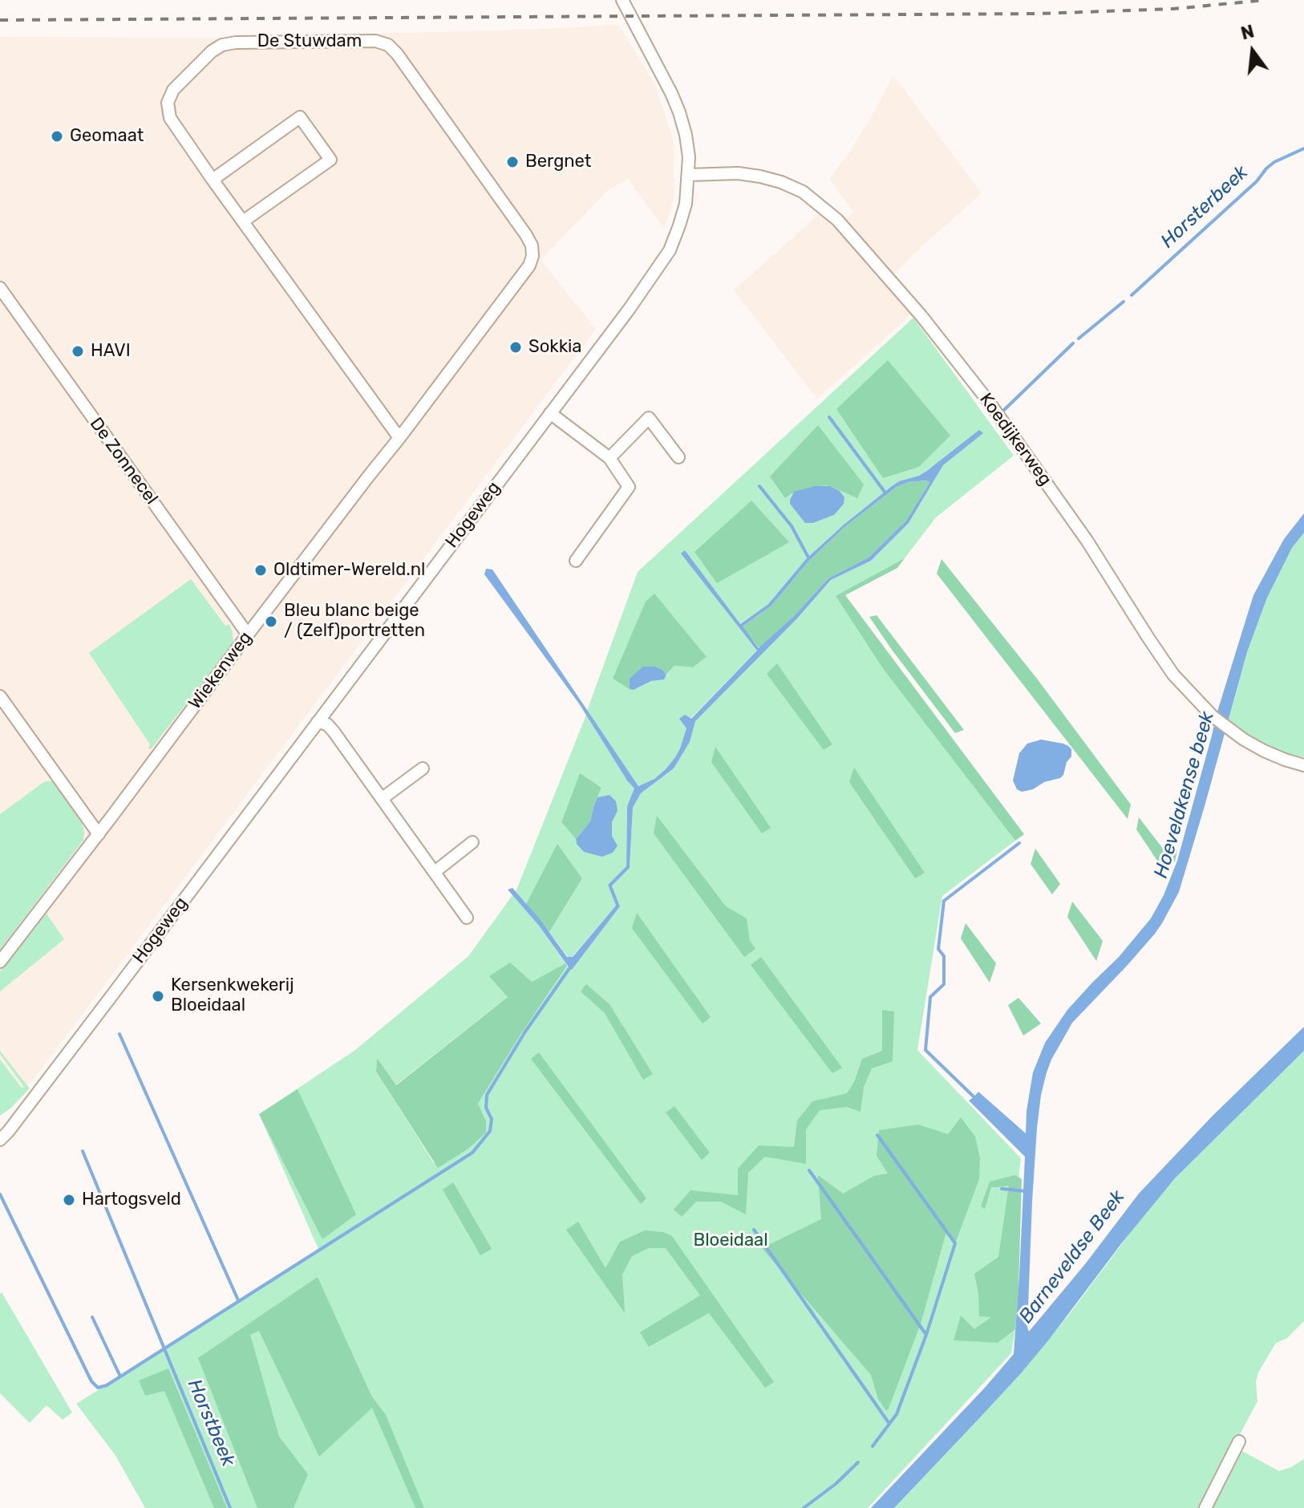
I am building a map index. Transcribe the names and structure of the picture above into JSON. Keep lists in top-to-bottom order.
{
  "streets": {
    "street": [
      "De Stuwdam",
      "Koedijkerweg",
      "De Zonnecel",
      "Hogeweg",
      "Wiekenweg"
    ]
  },
  "crossings": [
    ["De Stuwdam", "Wiekenweg"],
    ["Koedijkerweg", "Hogeweg"],
    ["De Zonnecel", "Wiekenweg"]
  ],
  "water": [
    "Horsterbeek",
    "Hoevelakense beek",
    "Barneveldse Beek",
    "Horstbeek"
  ],
  "parks": ["Bloeidaal"],
  "places": [
    "Geomaat",
    "Bergnet",
    "Sokkia",
    "HAVI",
    "Oldtimer-Wereld.nl",
    "Bleu blanc beige / (Zelf)portretten",
    "Kersenkwekerij Bloeidaal",
    "Hartogsveld"
  ],
  "north": "top"
}
